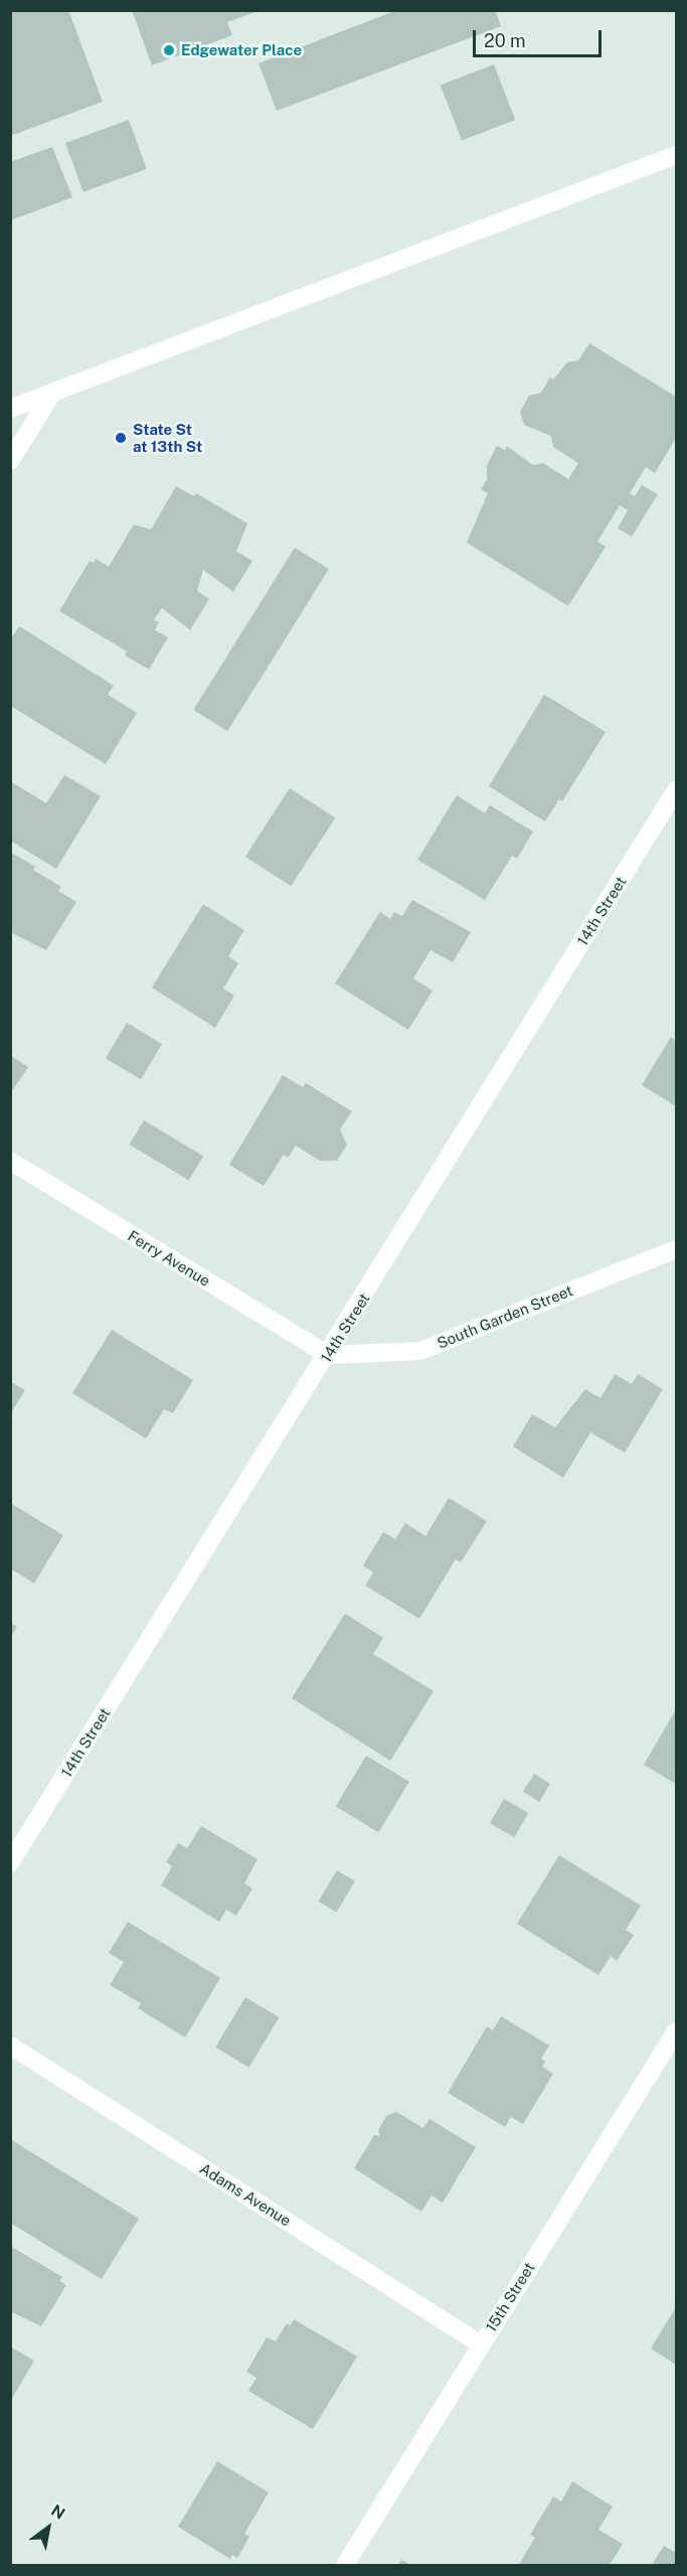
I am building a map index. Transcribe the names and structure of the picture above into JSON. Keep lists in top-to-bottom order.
{
  "streets": {
    "street": [
      "14th Street",
      "Ferry Avenue",
      "South Garden Street",
      "Adams Avenue",
      "15th Street"
    ]
  },
  "crossings": [
    ["14th Street", "Ferry Avenue"],
    ["14th Street", "South Garden Street"],
    ["Ferry Avenue", "South Garden Street"],
    ["Adams Avenue", "15th Street"]
  ],
  "places": ["Edgewater Place", "State St at 13th St"],
  "scale_bar": "20 m",
  "north": "top right"
}
